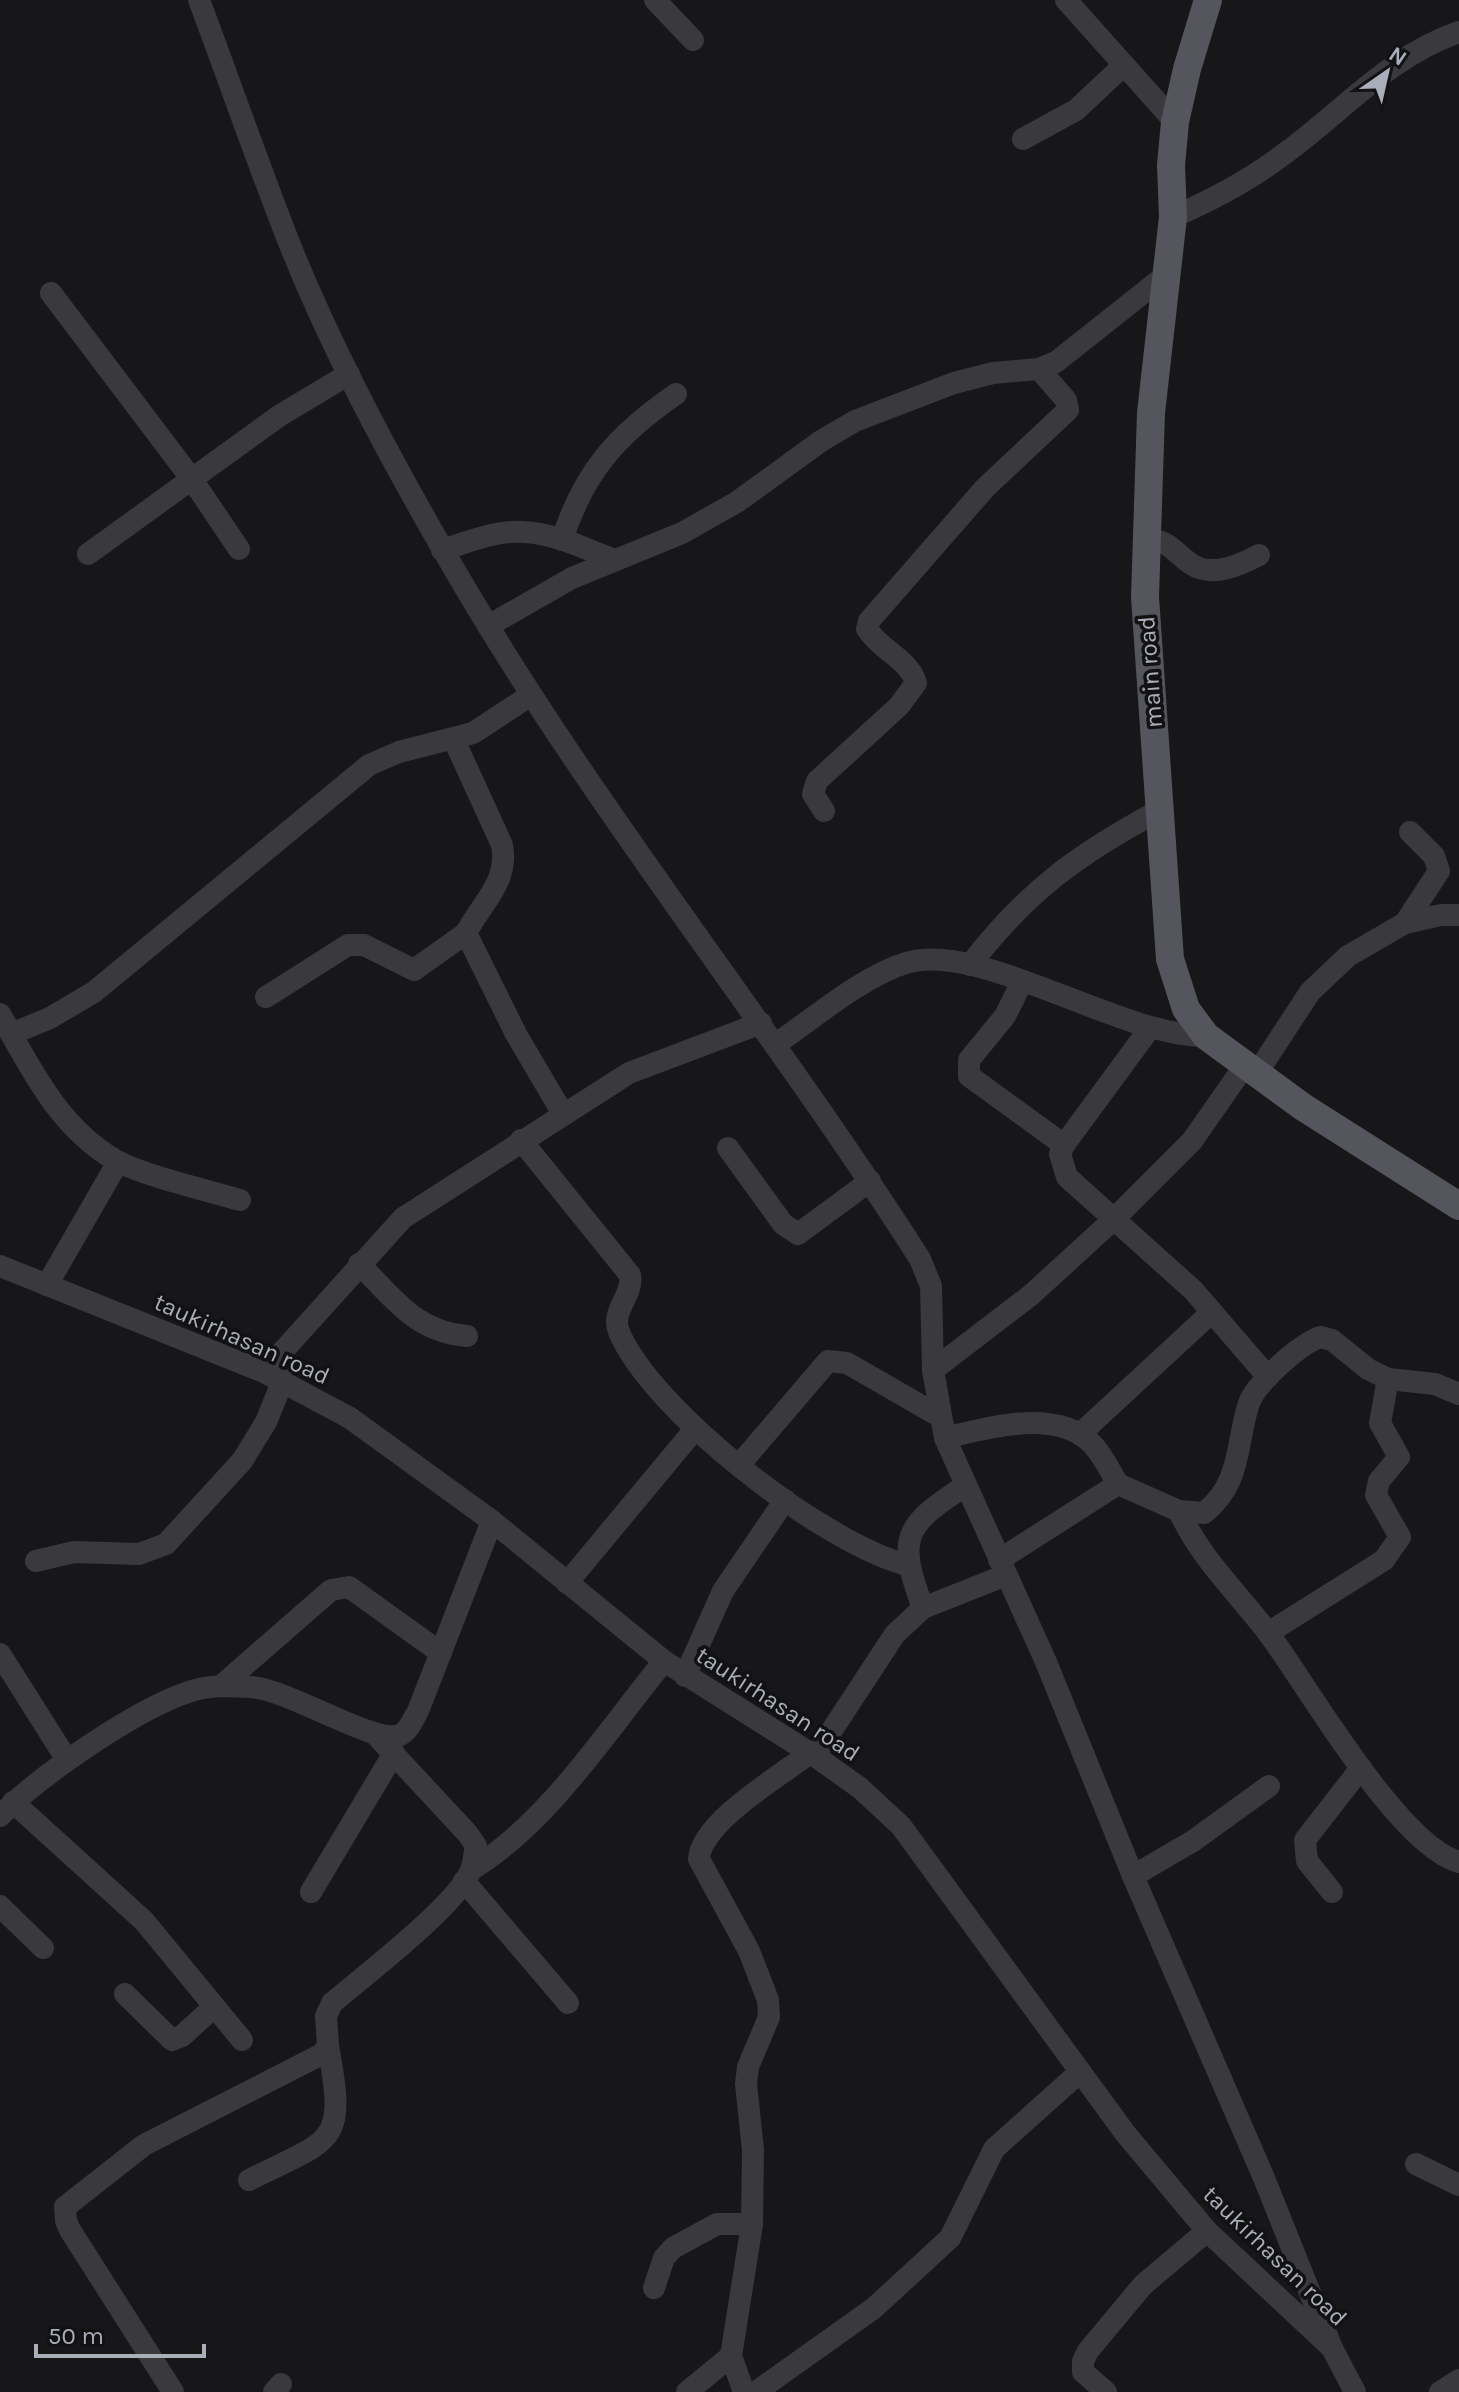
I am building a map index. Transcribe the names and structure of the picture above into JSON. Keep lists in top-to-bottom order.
{
  "streets": {
    "main road": ["main road"],
    "street": ["taukirhasan road"]
  },
  "scale_bar": "50 m",
  "north": "top right"
}
